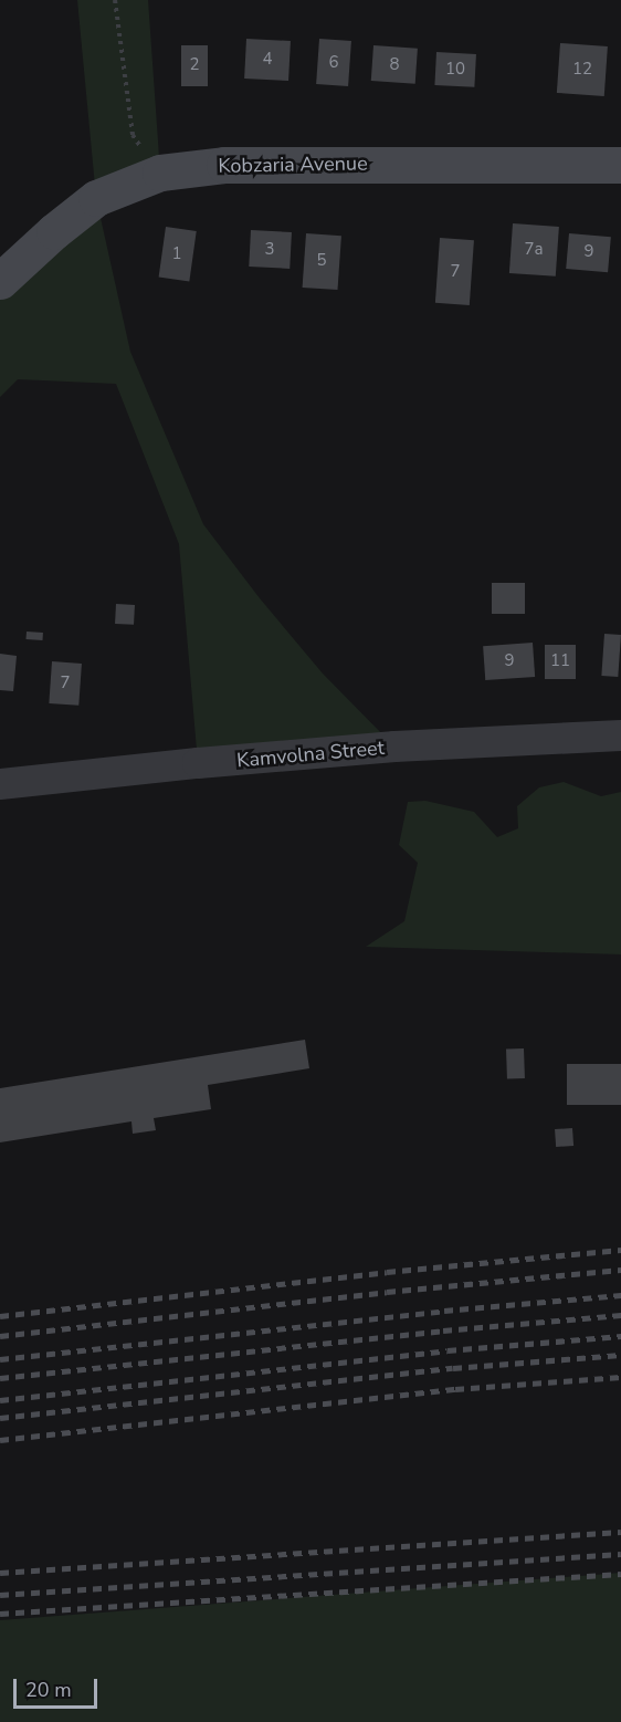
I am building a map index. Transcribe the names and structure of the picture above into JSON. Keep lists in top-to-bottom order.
{
  "streets": {
    "main road": ["Kobzaria Avenue"],
    "street": ["Kamvolna Street"]
  },
  "house_numbers": [
    "4",
    "6",
    "2",
    "8",
    "10",
    "12",
    "3",
    "7а",
    "9",
    "1",
    "5",
    "7",
    "9",
    "11",
    "7"
  ],
  "scale_bar": "20 m"
}
